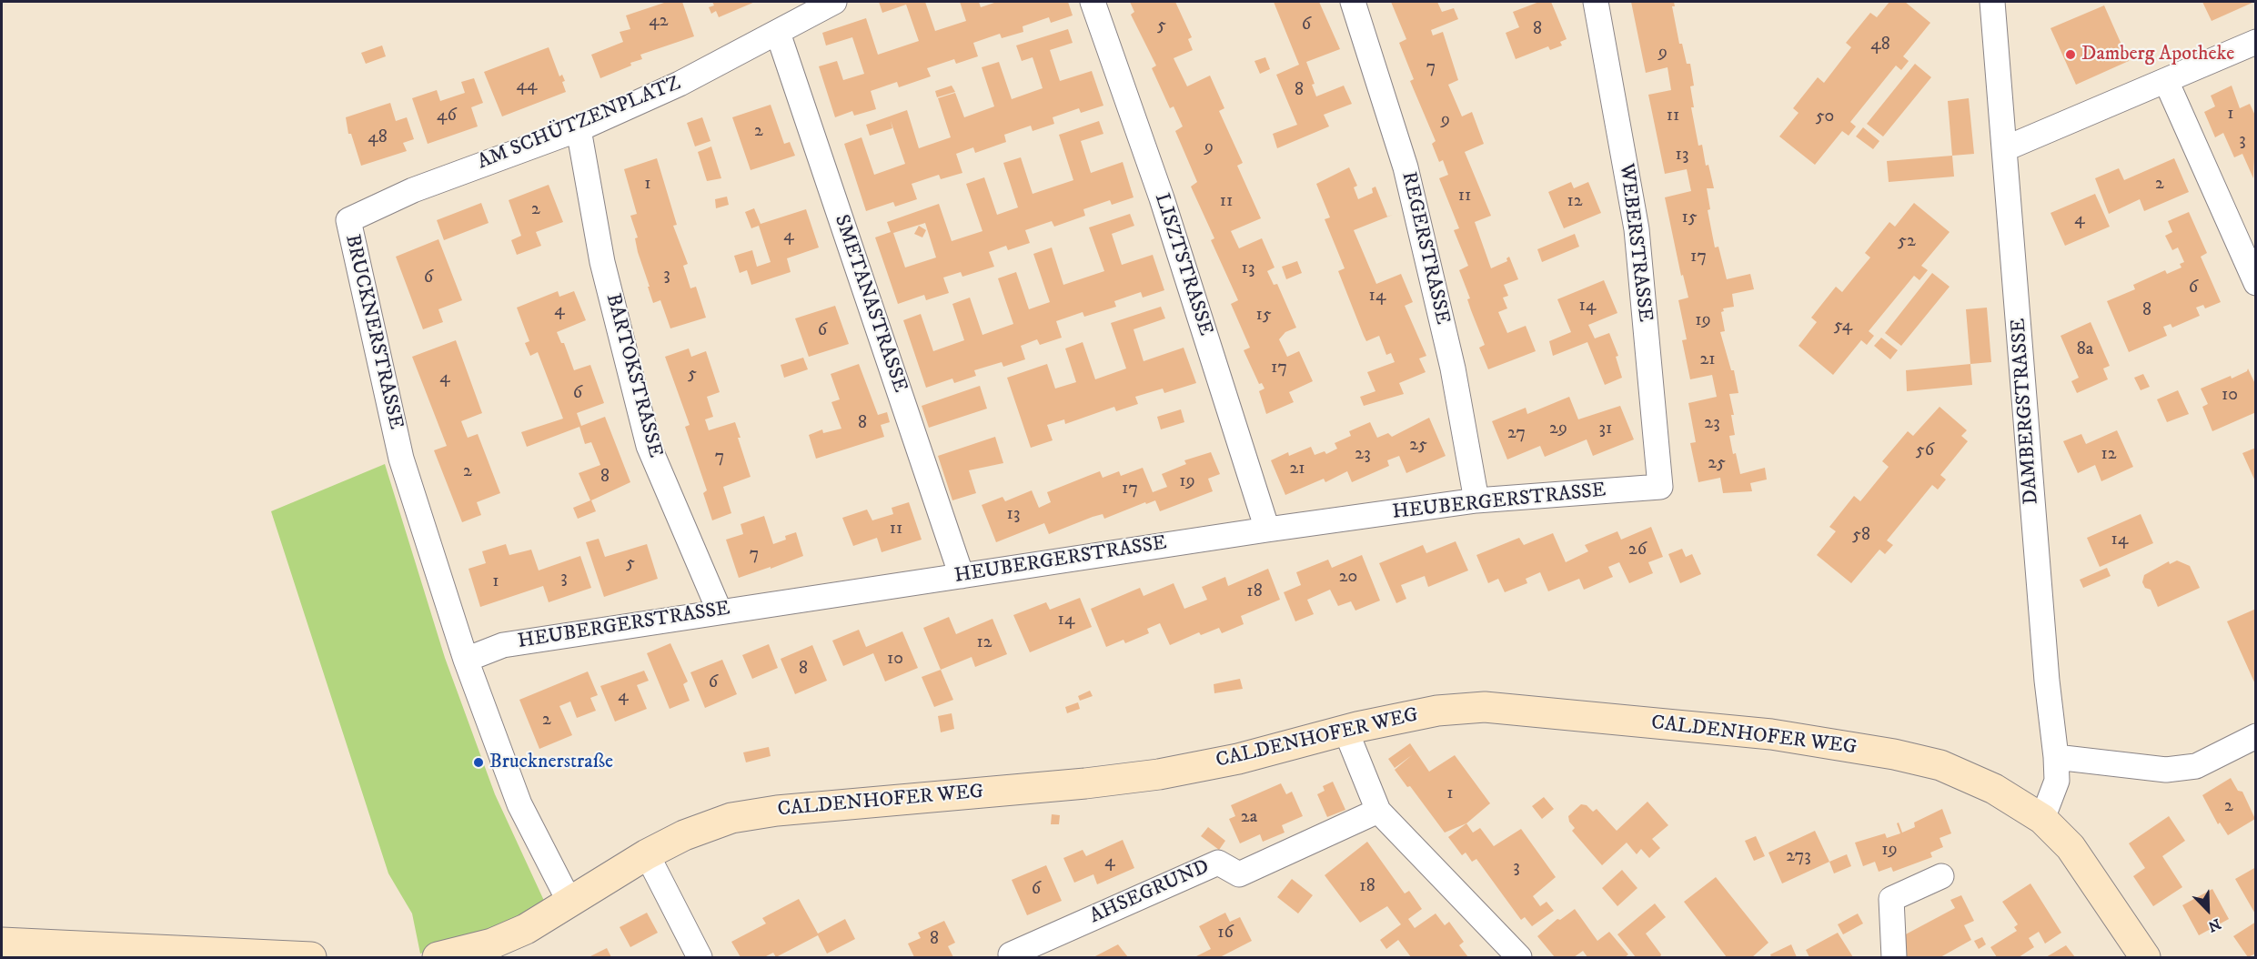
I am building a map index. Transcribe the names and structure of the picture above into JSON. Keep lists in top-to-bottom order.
{
  "streets": {
    "main road": ["CALDENHOFER WEG"],
    "street": [
      "AM SCHÜTZENPLATZ",
      "WEBERSTRASSE",
      "REGERSTRASSE",
      "LISZTSTRASSE",
      "SMETANASTRASSE",
      "BRUCKNERSTRASSE",
      "BARTOKSTRASSE",
      "DAMBERGSTRASSE",
      "HEUBERGERSTRASSE",
      "AHSEGRUND"
    ]
  },
  "crossings": [
    ["AM SCHÜTZENPLATZ", "SMETANASTRASSE"],
    ["AM SCHÜTZENPLATZ", "BRUCKNERSTRASSE"],
    ["AM SCHÜTZENPLATZ", "BARTOKSTRASSE"],
    ["WEBERSTRASSE", "HEUBERGERSTRASSE"],
    ["REGERSTRASSE", "HEUBERGERSTRASSE"],
    ["LISZTSTRASSE", "HEUBERGERSTRASSE"],
    ["SMETANASTRASSE", "HEUBERGERSTRASSE"],
    ["BRUCKNERSTRASSE", "HEUBERGERSTRASSE"],
    ["BRUCKNERSTRASSE", "CALDENHOFER WEG"],
    ["BARTOKSTRASSE", "HEUBERGERSTRASSE"],
    ["DAMBERGSTRASSE", "CALDENHOFER WEG"]
  ],
  "places": ["Damberg Apotheke", "Brucknerstraße"],
  "house_numbers": [
    "42",
    "6",
    "5",
    "8",
    "48",
    "9",
    "7",
    "44",
    "8",
    "1",
    "46",
    "11",
    "50",
    "9",
    "2",
    "48",
    "3",
    "9",
    "13",
    "1",
    "2",
    "11",
    "11",
    "12",
    "2",
    "15",
    "4",
    "4",
    "52",
    "17",
    "13",
    "3",
    "6",
    "6",
    "14",
    "14",
    "4",
    "8",
    "15",
    "19",
    "54",
    "6",
    "8a",
    "21",
    "17",
    "5",
    "4",
    "6",
    "10",
    "8",
    "23",
    "29",
    "31",
    "27",
    "25",
    "56",
    "23",
    "12",
    "7",
    "25",
    "21",
    "2",
    "8",
    "19",
    "17",
    "13",
    "11",
    "58",
    "14",
    "26",
    "7",
    "5",
    "20",
    "3",
    "1",
    "18",
    "14",
    "12",
    "10",
    "8",
    "6",
    "4",
    "2",
    "1",
    "2",
    "2a",
    "19",
    "273",
    "4",
    "3",
    "18",
    "6",
    "16",
    "8"
  ],
  "north": "bottom right"
}
